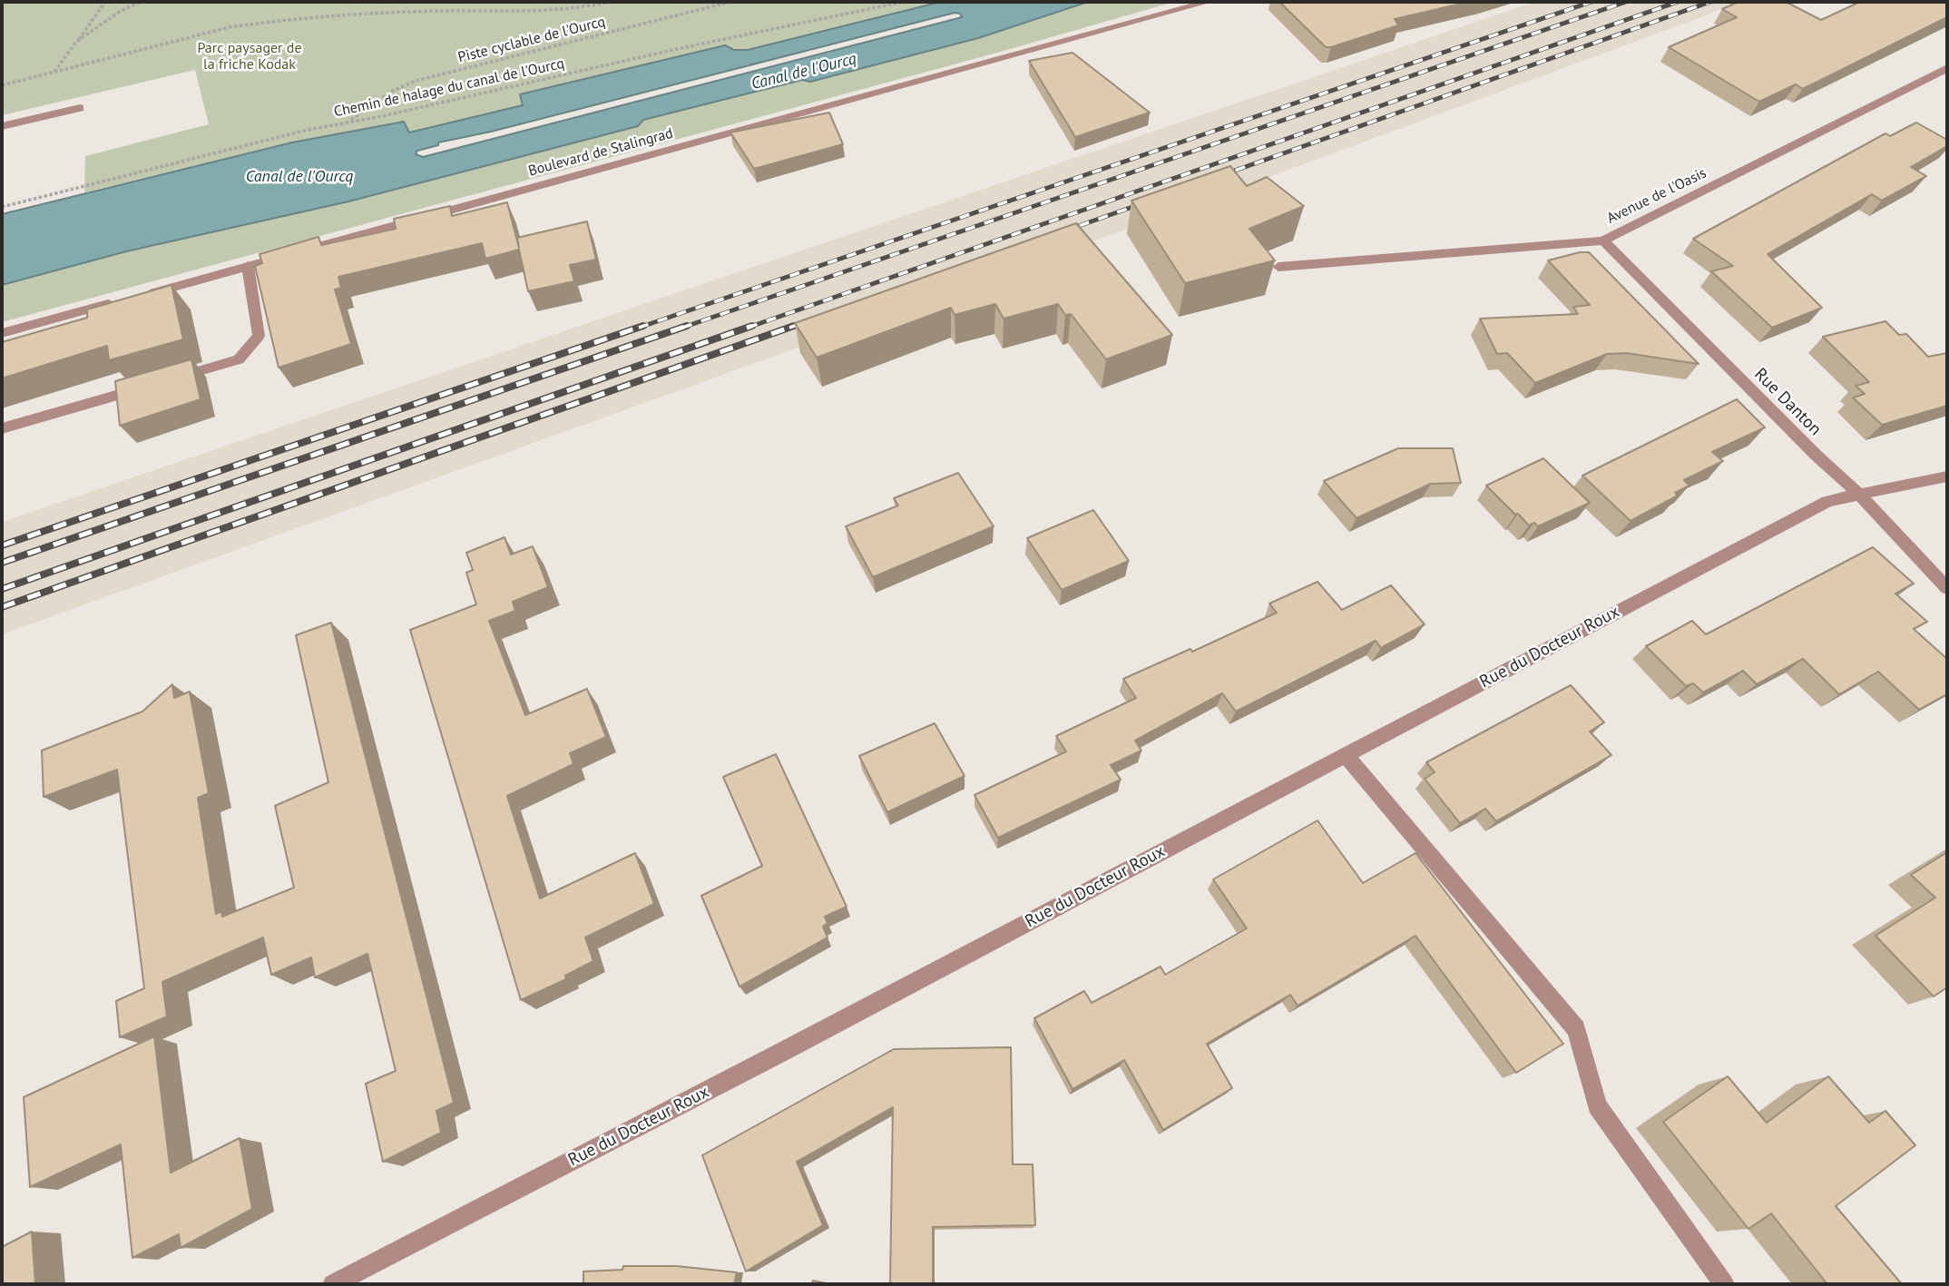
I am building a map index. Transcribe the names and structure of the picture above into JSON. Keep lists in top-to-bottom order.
{
  "streets": {
    "street": [
      "Boulevard de Stalingrad",
      "Avenue de l'Oasis",
      "Rue Danton",
      "Rue du Docteur Roux"
    ],
    "path": ["Piste cyclable de l'Ourcq", "Chemin de halage du canal de l'Ourcq"]
  },
  "crossings": [
    ["Piste cyclable de l'Ourcq", "Chemin de halage du canal de l'Ourcq"],
    ["Avenue de l'Oasis", "Rue Danton"],
    ["Rue Danton", "Rue du Docteur Roux"]
  ],
  "water": ["Canal de l'Ourcq"],
  "parks": ["Parc paysager de la friche Kodak"]
}
